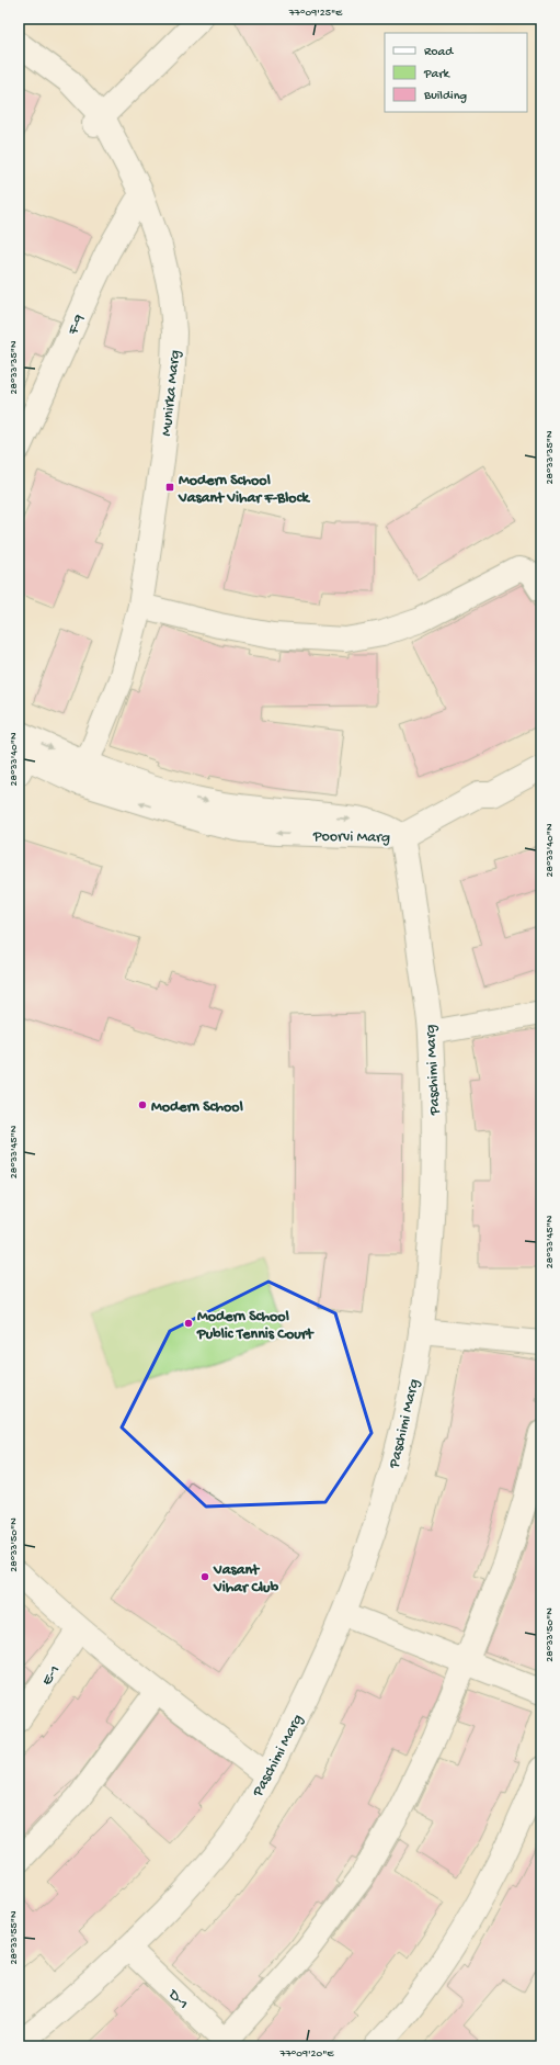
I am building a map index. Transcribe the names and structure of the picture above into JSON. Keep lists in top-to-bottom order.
{
  "streets": {
    "street": [
      "F-9",
      "Munirka Marg",
      "Poorvi Marg",
      "Paschimi Marg",
      "E-1",
      "D-1"
    ]
  },
  "crossings": [
    ["F-9", "Munirka Marg"],
    ["Munirka Marg", "Poorvi Marg"],
    ["Poorvi Marg", "Paschimi Marg"],
    ["Paschimi Marg", "D-1"]
  ],
  "places": {
    "transit": ["Modern School Vasant Vihar F-Block"],
    "other": ["Modern School", "Modern School Public Tennis Court", "Vasant Vihar Club"]
  },
  "legend": ["Road", "Park", "Building"],
  "coordinates": [
    "77°09'25\"E",
    "28°33'35\"N",
    "28°33'40\"N",
    "28°33'45\"N",
    "28°33'50\"N",
    "28°33'55\"N",
    "77°09'20\"E"
  ]
}
